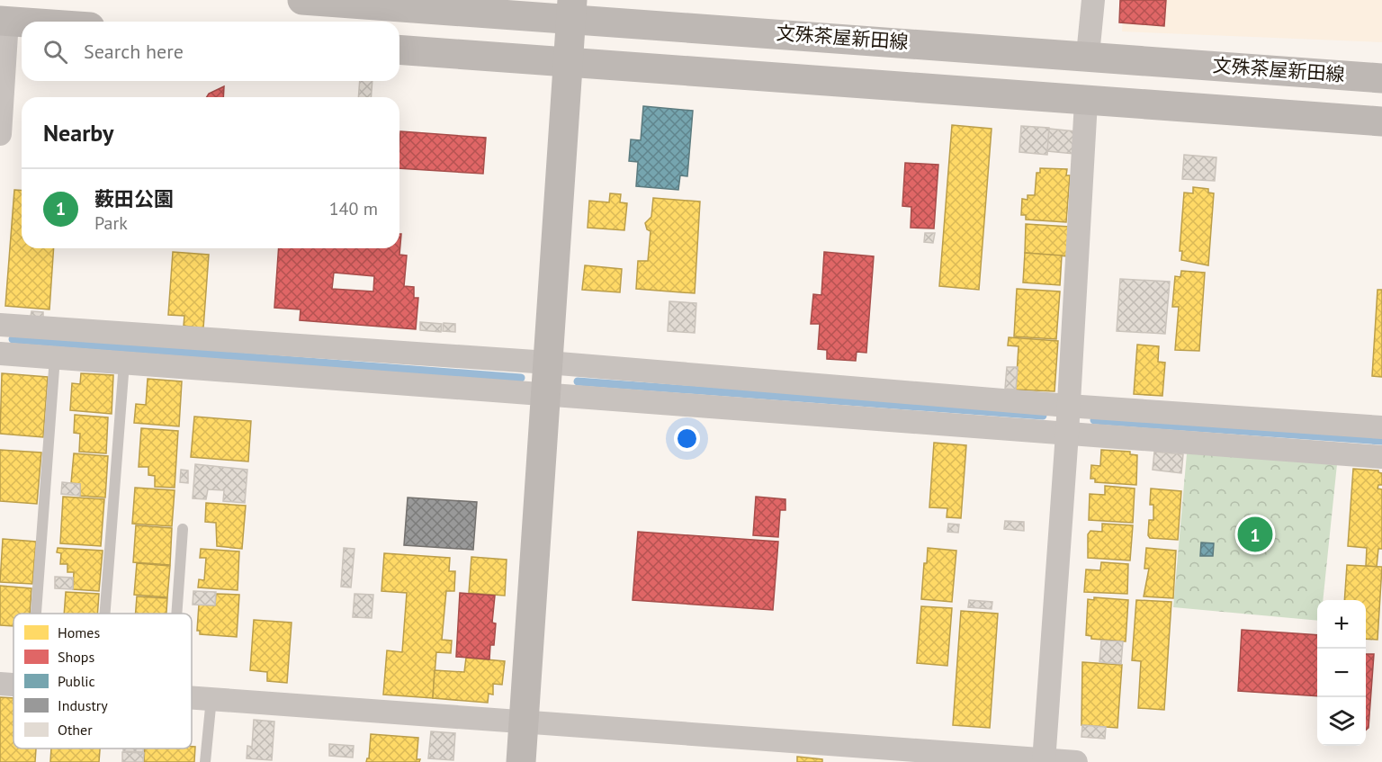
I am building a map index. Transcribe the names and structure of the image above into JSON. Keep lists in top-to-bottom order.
{
  "streets": {
    "main road": ["文殊茶屋新田線"]
  },
  "legend": [
    "Homes",
    "Shops",
    "Public",
    "Industry",
    "Other"
  ],
  "page": {
    "search": "Search here",
    "heading": "Nearby",
    "list": [
      {
        "mark": "1",
        "name": "薮田公園",
        "note": "Park",
        "value": "140 m"
      }
    ],
    "pins": "1",
    "map_buttons": ["+", "−"]
  }
}
